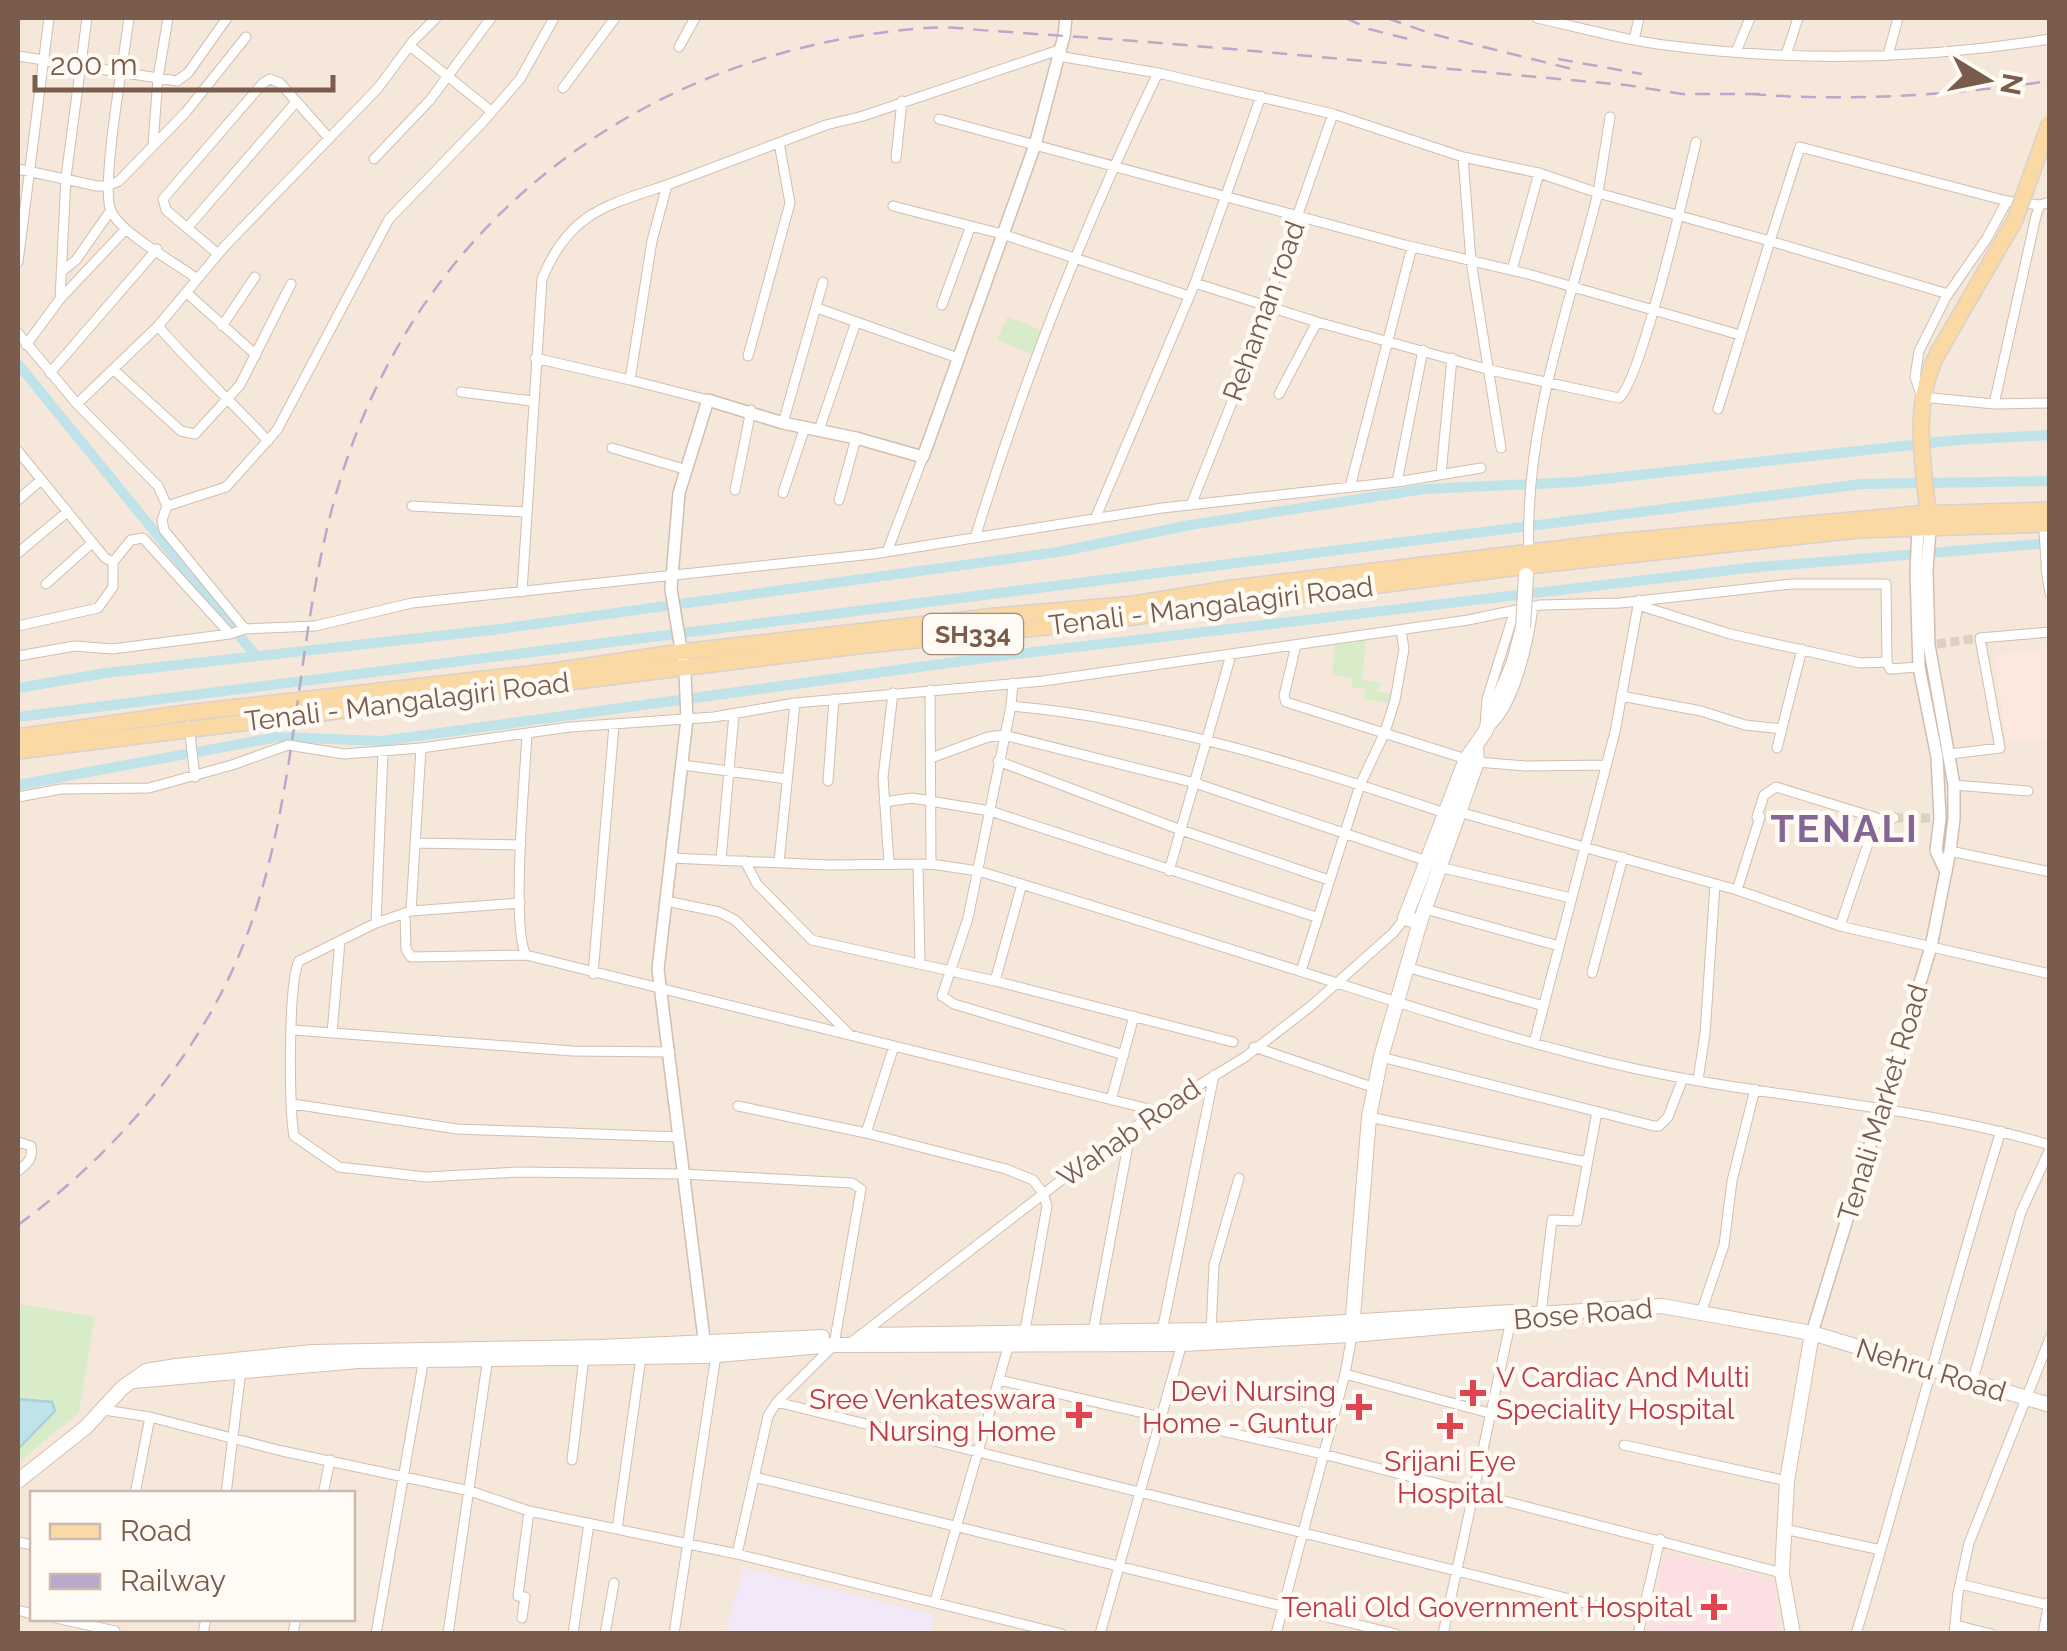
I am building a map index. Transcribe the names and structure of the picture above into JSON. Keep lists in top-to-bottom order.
{
  "streets": {
    "main road": ["SH334", "Bose Road", "Nehru Road"],
    "street": ["Rehaman road", "Tenali Market Road", "Wahab Road"]
  },
  "crossings": [
    ["SH334", "Tenali Market Road"],
    ["Tenali Market Road", "Bose Road"],
    ["Tenali Market Road", "Nehru Road"],
    ["Bose Road", "Nehru Road"]
  ],
  "districts": ["TENALI"],
  "places": {
    "health": [
      "V Cardiac And Multi Speciality Hospital",
      "Devi Nursing Home - Guntur",
      "Sree Venkateswara Nursing Home",
      "Srijani Eye Hospital",
      "Tenali Old Government Hospital"
    ]
  },
  "legend": ["Road", "Railway"],
  "scale_bar": "200 m",
  "north": "right"
}
